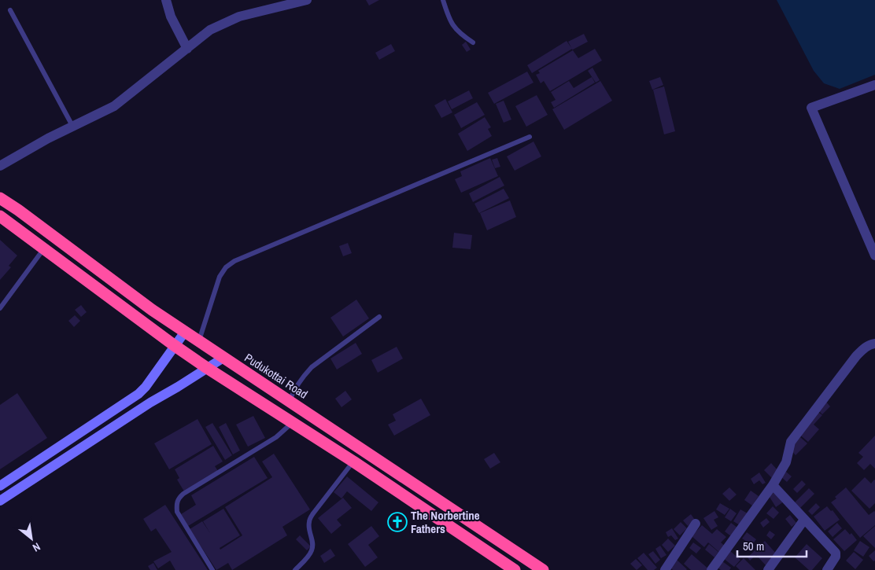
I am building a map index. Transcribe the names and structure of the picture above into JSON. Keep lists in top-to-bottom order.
{
  "streets": {
    "highway": ["Pudukottai Road"]
  },
  "places": {
    "church": ["The Norbertine Fathers"]
  },
  "scale_bar": "50 m",
  "north": "bottom right"
}
